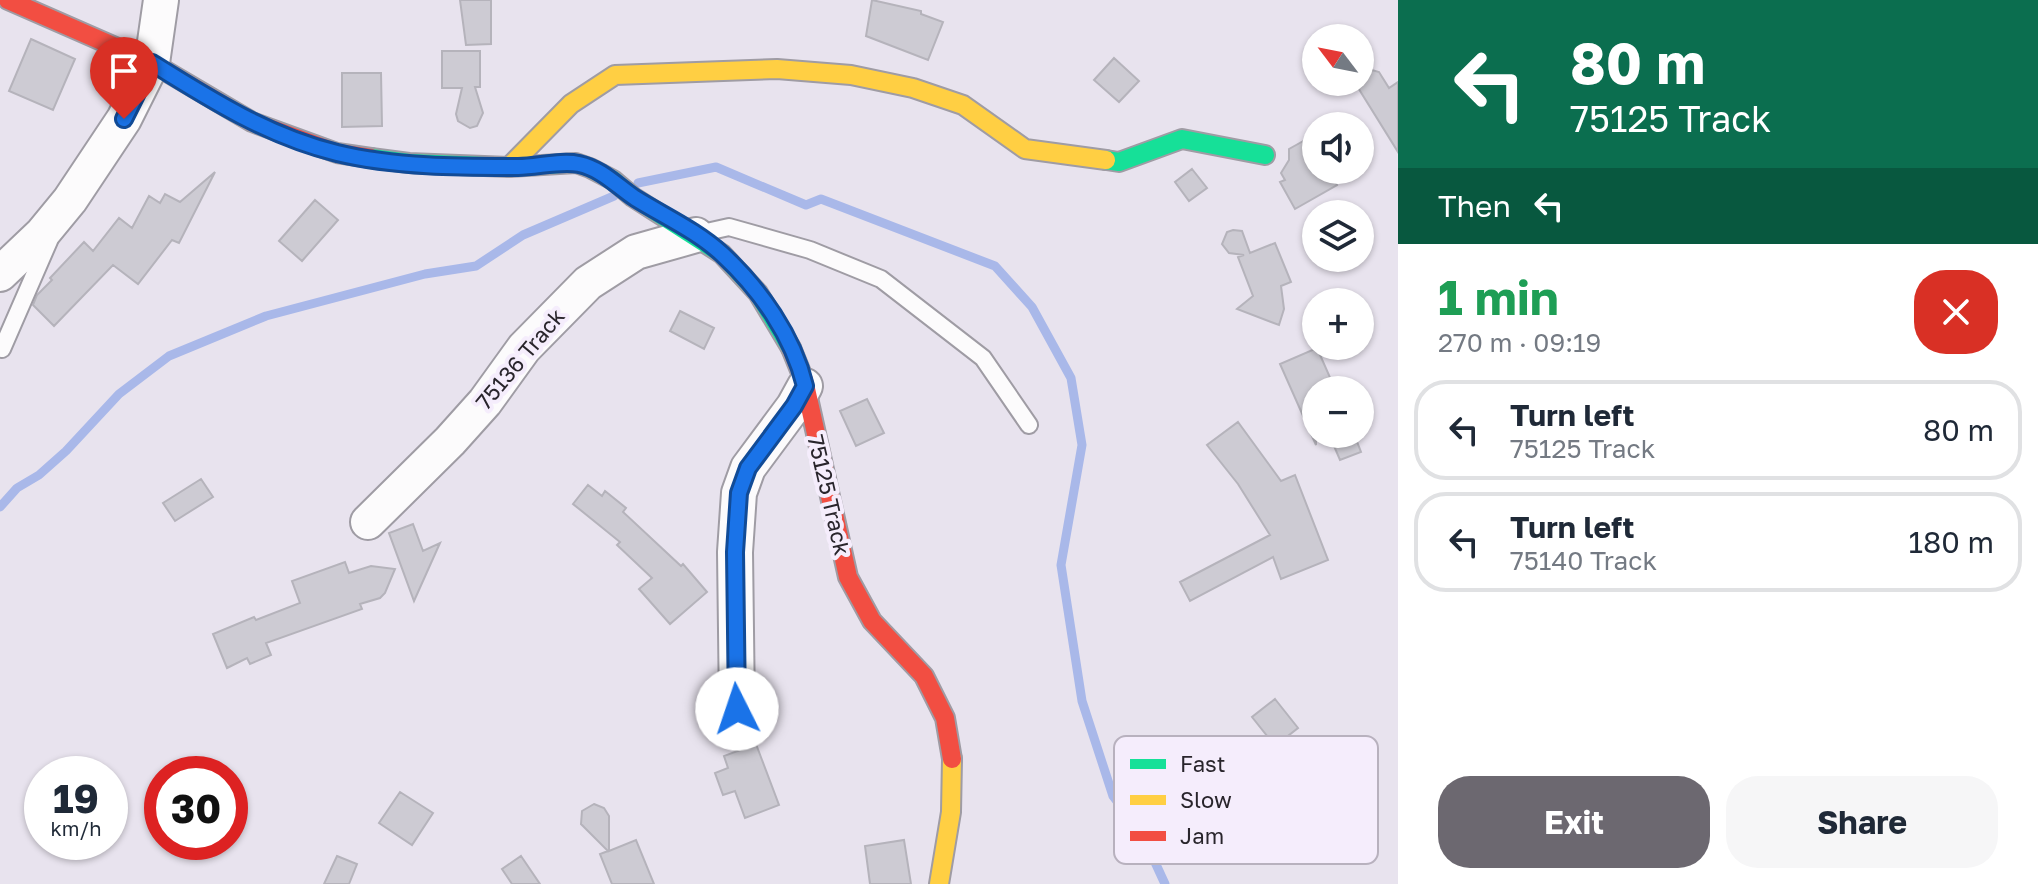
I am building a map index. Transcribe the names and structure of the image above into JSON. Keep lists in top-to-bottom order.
{
  "streets": {
    "street": ["75136 Track", "75125 Track"]
  },
  "crossings": [
    ["75136 Track", "75125 Track"]
  ],
  "legend": ["Fast", "Slow", "Jam"],
  "north": "top left",
  "page": {
    "turn": ["80 m", "75125 Track"],
    "map_buttons": ["+", "−"],
    "then": "Then",
    "heading": ["1 min", "270 m · 09:19"],
    "list": [
      {
        "name": "Turn left",
        "note": "75125 Track",
        "value": "80 m"
      },
      {
        "name": "Turn left",
        "note": "75140 Track",
        "value": "180 m"
      }
    ],
    "speed": "19 km/h",
    "limit": "30",
    "buttons": ["Exit", "Share"]
  }
}
